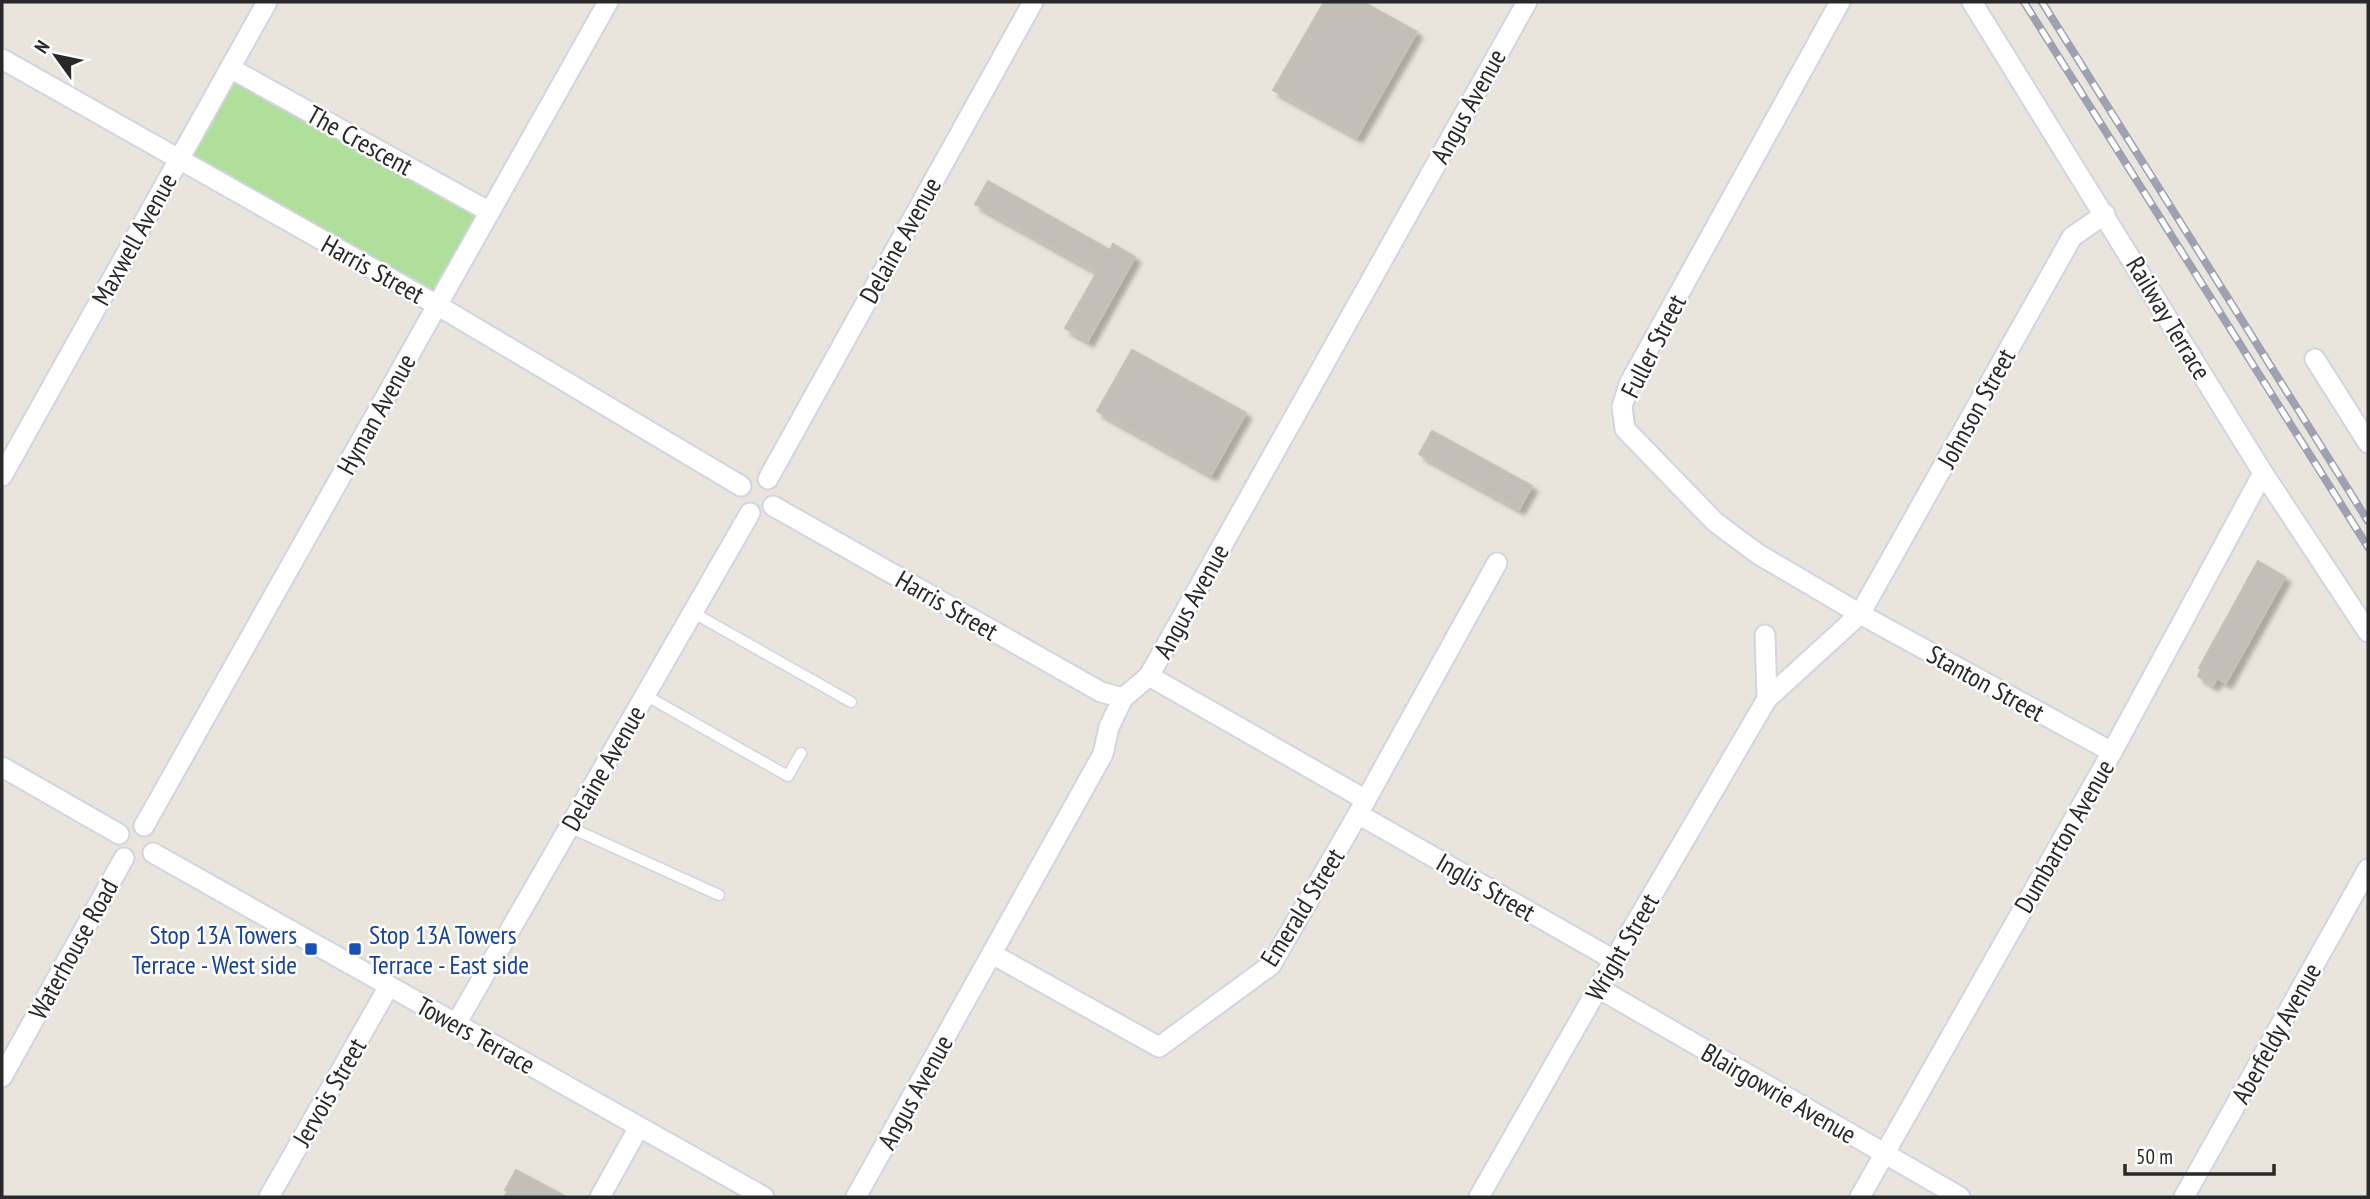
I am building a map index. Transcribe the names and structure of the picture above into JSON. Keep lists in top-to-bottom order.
{
  "streets": {
    "street": [
      "Angus Avenue",
      "The Crescent",
      "Maxwell Avenue",
      "Delaine Avenue",
      "Harris Street",
      "Railway Terrace",
      "Fuller Street",
      "Johnson Street",
      "Hyman Avenue",
      "Stanton Street",
      "Dumbarton Avenue",
      "Inglis Street",
      "Emerald Street",
      "Wright Street",
      "Waterhouse Road",
      "Aberfeldy Avenue",
      "Towers Terrace",
      "Jervois Street",
      "Blairgowrie Avenue"
    ]
  },
  "crossings": [
    ["Angus Avenue", "Harris Street"],
    ["Angus Avenue", "Inglis Street"],
    ["Angus Avenue", "Emerald Street"],
    ["The Crescent", "Maxwell Avenue"],
    ["The Crescent", "Hyman Avenue"],
    ["Maxwell Avenue", "Harris Street"],
    ["Delaine Avenue", "Harris Street"],
    ["Delaine Avenue", "Towers Terrace"],
    ["Harris Street", "Hyman Avenue"],
    ["Railway Terrace", "Johnson Street"],
    ["Railway Terrace", "Dumbarton Avenue"],
    ["Fuller Street", "Johnson Street"],
    ["Fuller Street", "Stanton Street"],
    ["Fuller Street", "Wright Street"],
    ["Johnson Street", "Stanton Street"],
    ["Johnson Street", "Wright Street"],
    ["Hyman Avenue", "Waterhouse Road"],
    ["Hyman Avenue", "Towers Terrace"],
    ["Stanton Street", "Dumbarton Avenue"],
    ["Stanton Street", "Wright Street"],
    ["Dumbarton Avenue", "Blairgowrie Avenue"],
    ["Inglis Street", "Emerald Street"],
    ["Inglis Street", "Wright Street"],
    ["Wright Street", "Blairgowrie Avenue"],
    ["Waterhouse Road", "Towers Terrace"],
    ["Towers Terrace", "Jervois Street"]
  ],
  "places": {
    "transit": ["Stop 13A Towers Terrace - West side", "Stop 13A Towers Terrace - East side"]
  },
  "scale_bar": "50 m",
  "north": "top left"
}
